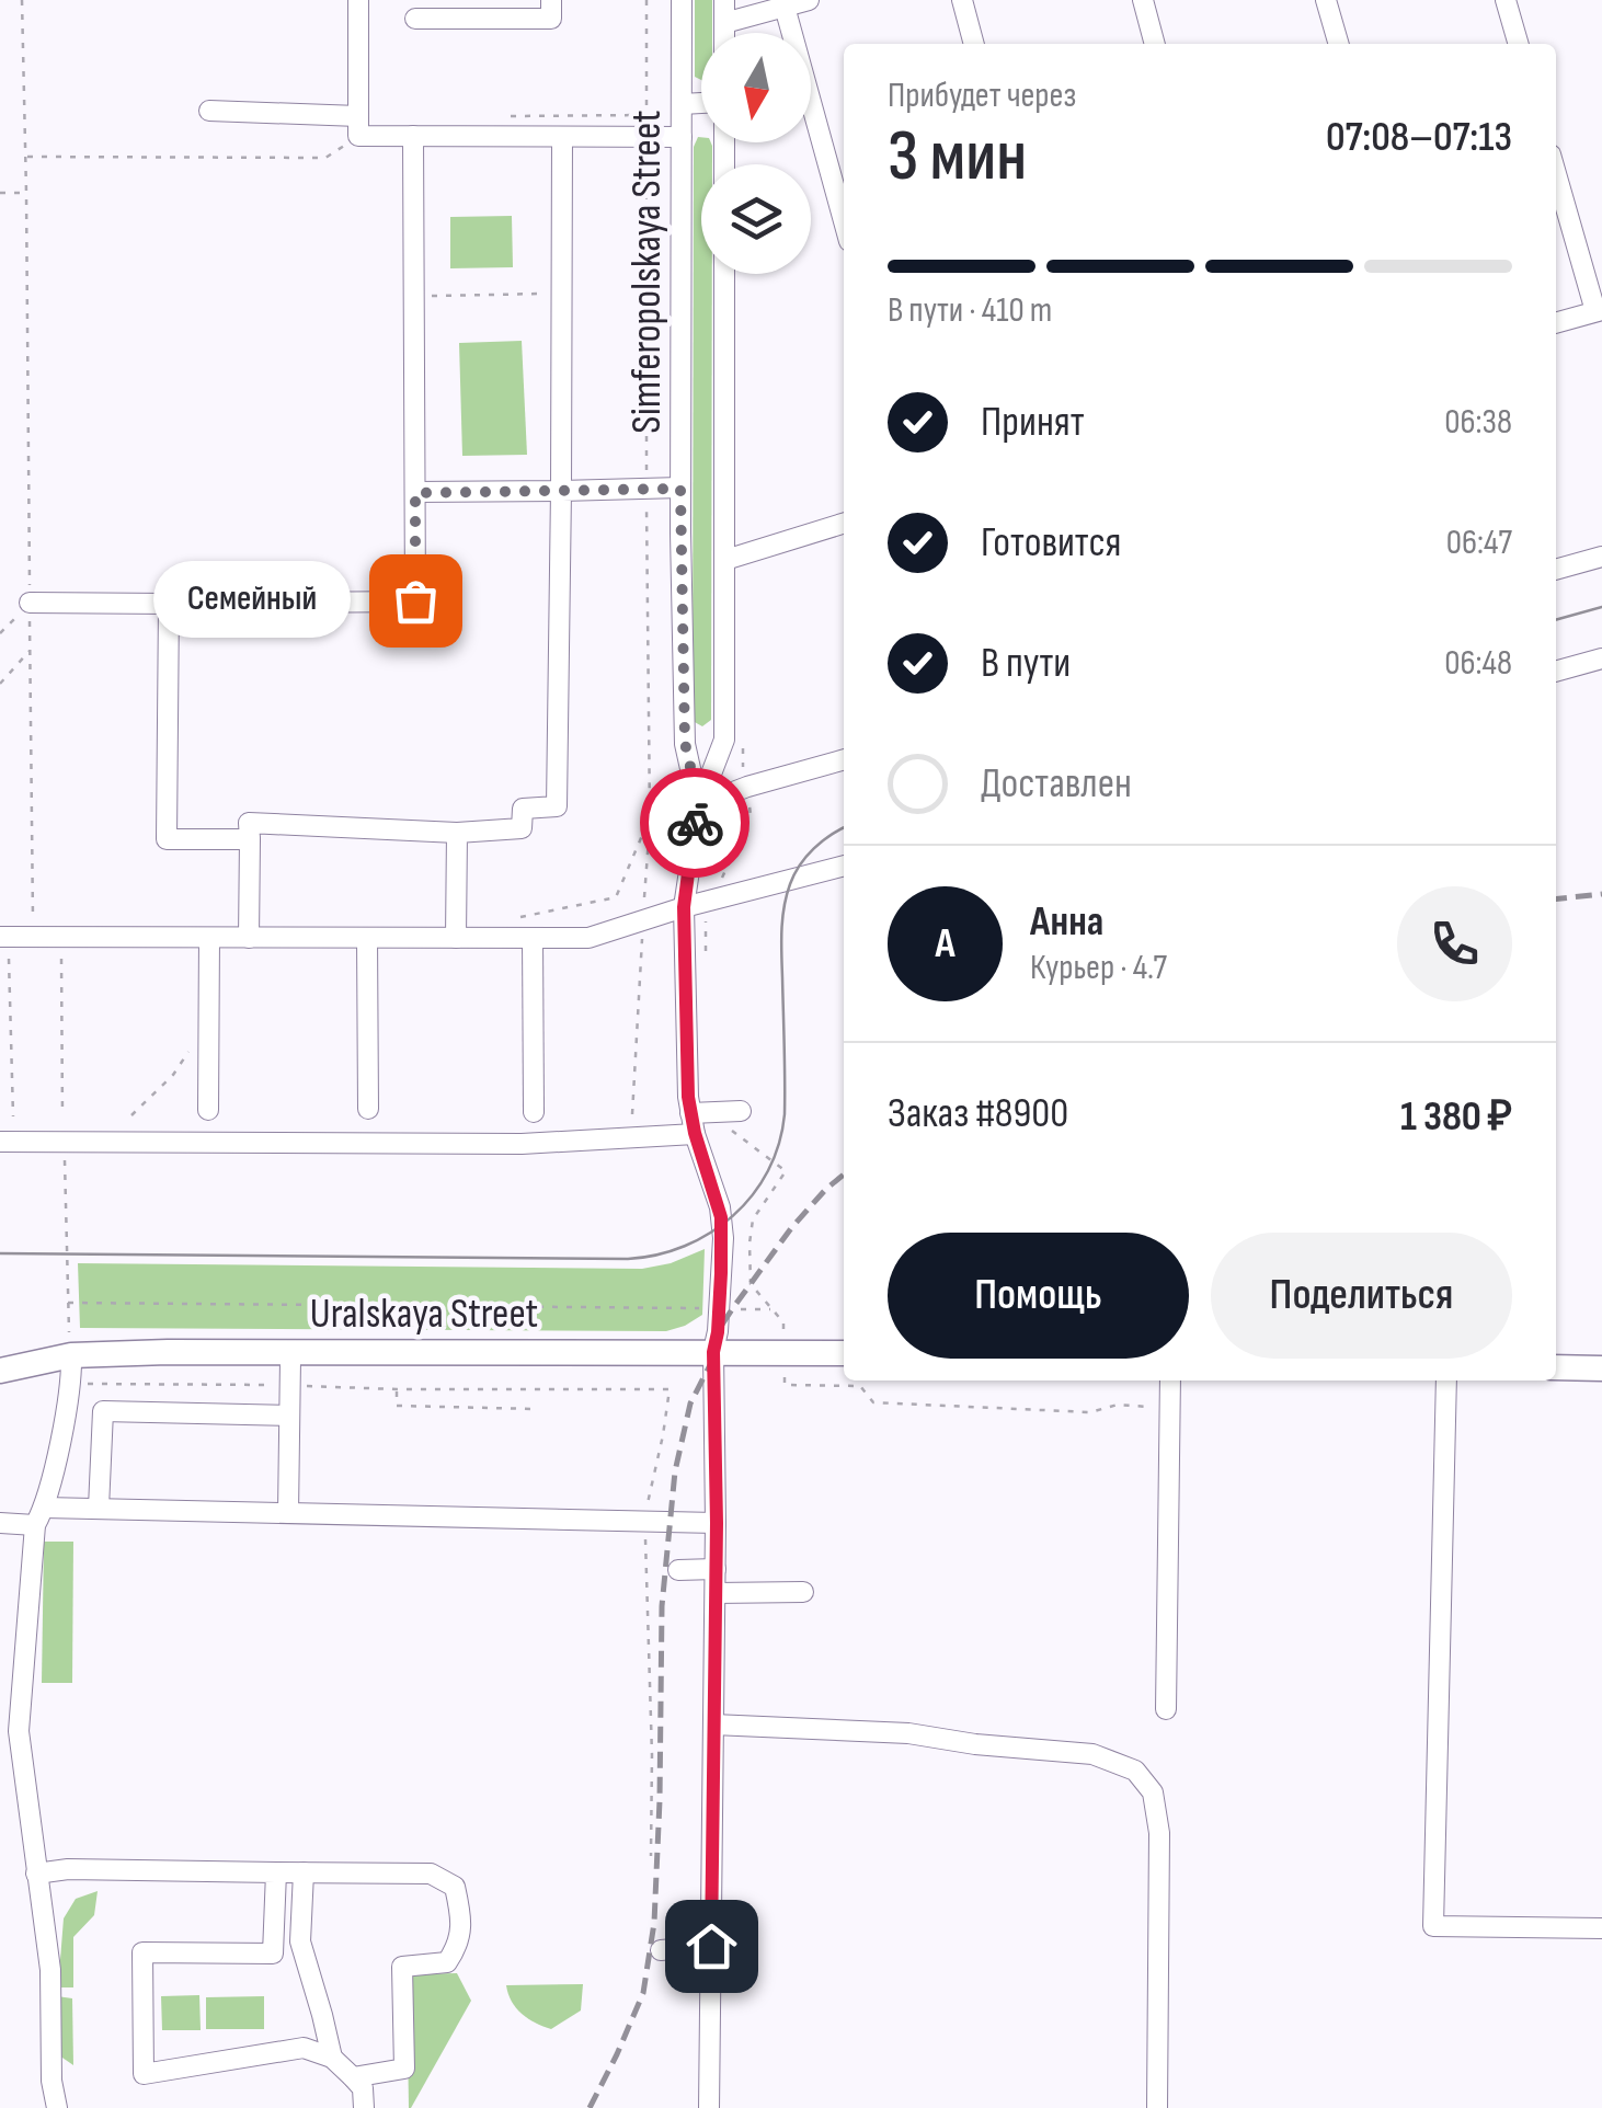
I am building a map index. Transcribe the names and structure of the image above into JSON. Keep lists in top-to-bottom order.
{
  "streets": {
    "main road": ["Uralskaya Street"],
    "street": ["Simferopolskaya Street"]
  },
  "crossings": [
    ["Simferopolskaya Street", "Uralskaya Street"]
  ],
  "places": ["Семейный"],
  "north": "bottom",
  "page": {
    "heading": ["3 мин", "Прибудет через", "07:08–07:13"],
    "panel": [
      "Анна",
      "Курьер · 4.7",
      "Заказ #8900",
      "1 380 ₽"
    ],
    "bar": "В пути · 410 m",
    "list": [
      ["Принят", "06:38"],
      ["Готовится", "06:47"],
      ["В пути", "06:48"],
      "Доставлен"
    ],
    "bubble": "Семейный",
    "round": "А",
    "buttons": ["Помощь", "Поделиться"]
  }
}
